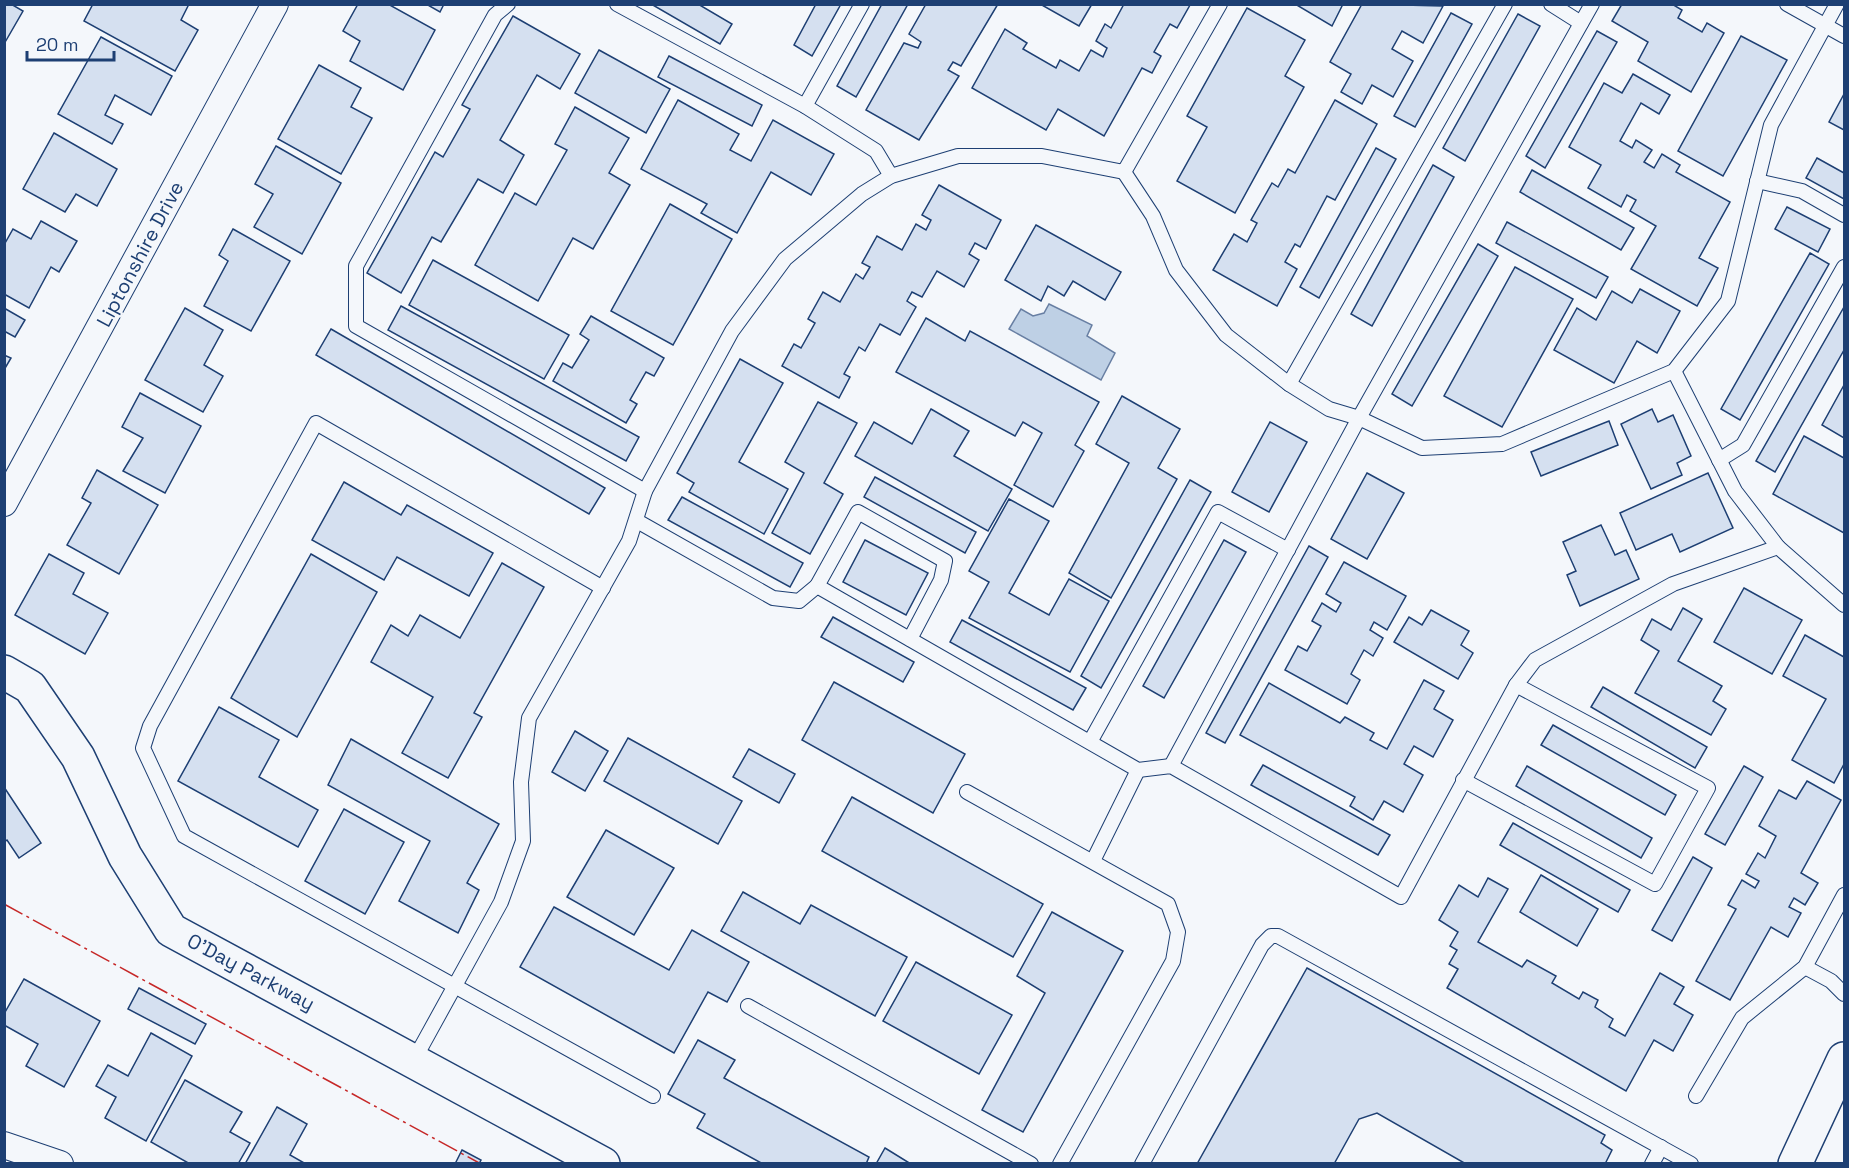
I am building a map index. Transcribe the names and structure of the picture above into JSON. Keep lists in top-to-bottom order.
{
  "streets": {
    "street": ["Liptonshire Drive", "O'Day Parkway"]
  },
  "scale_bar": "20 m"
}
